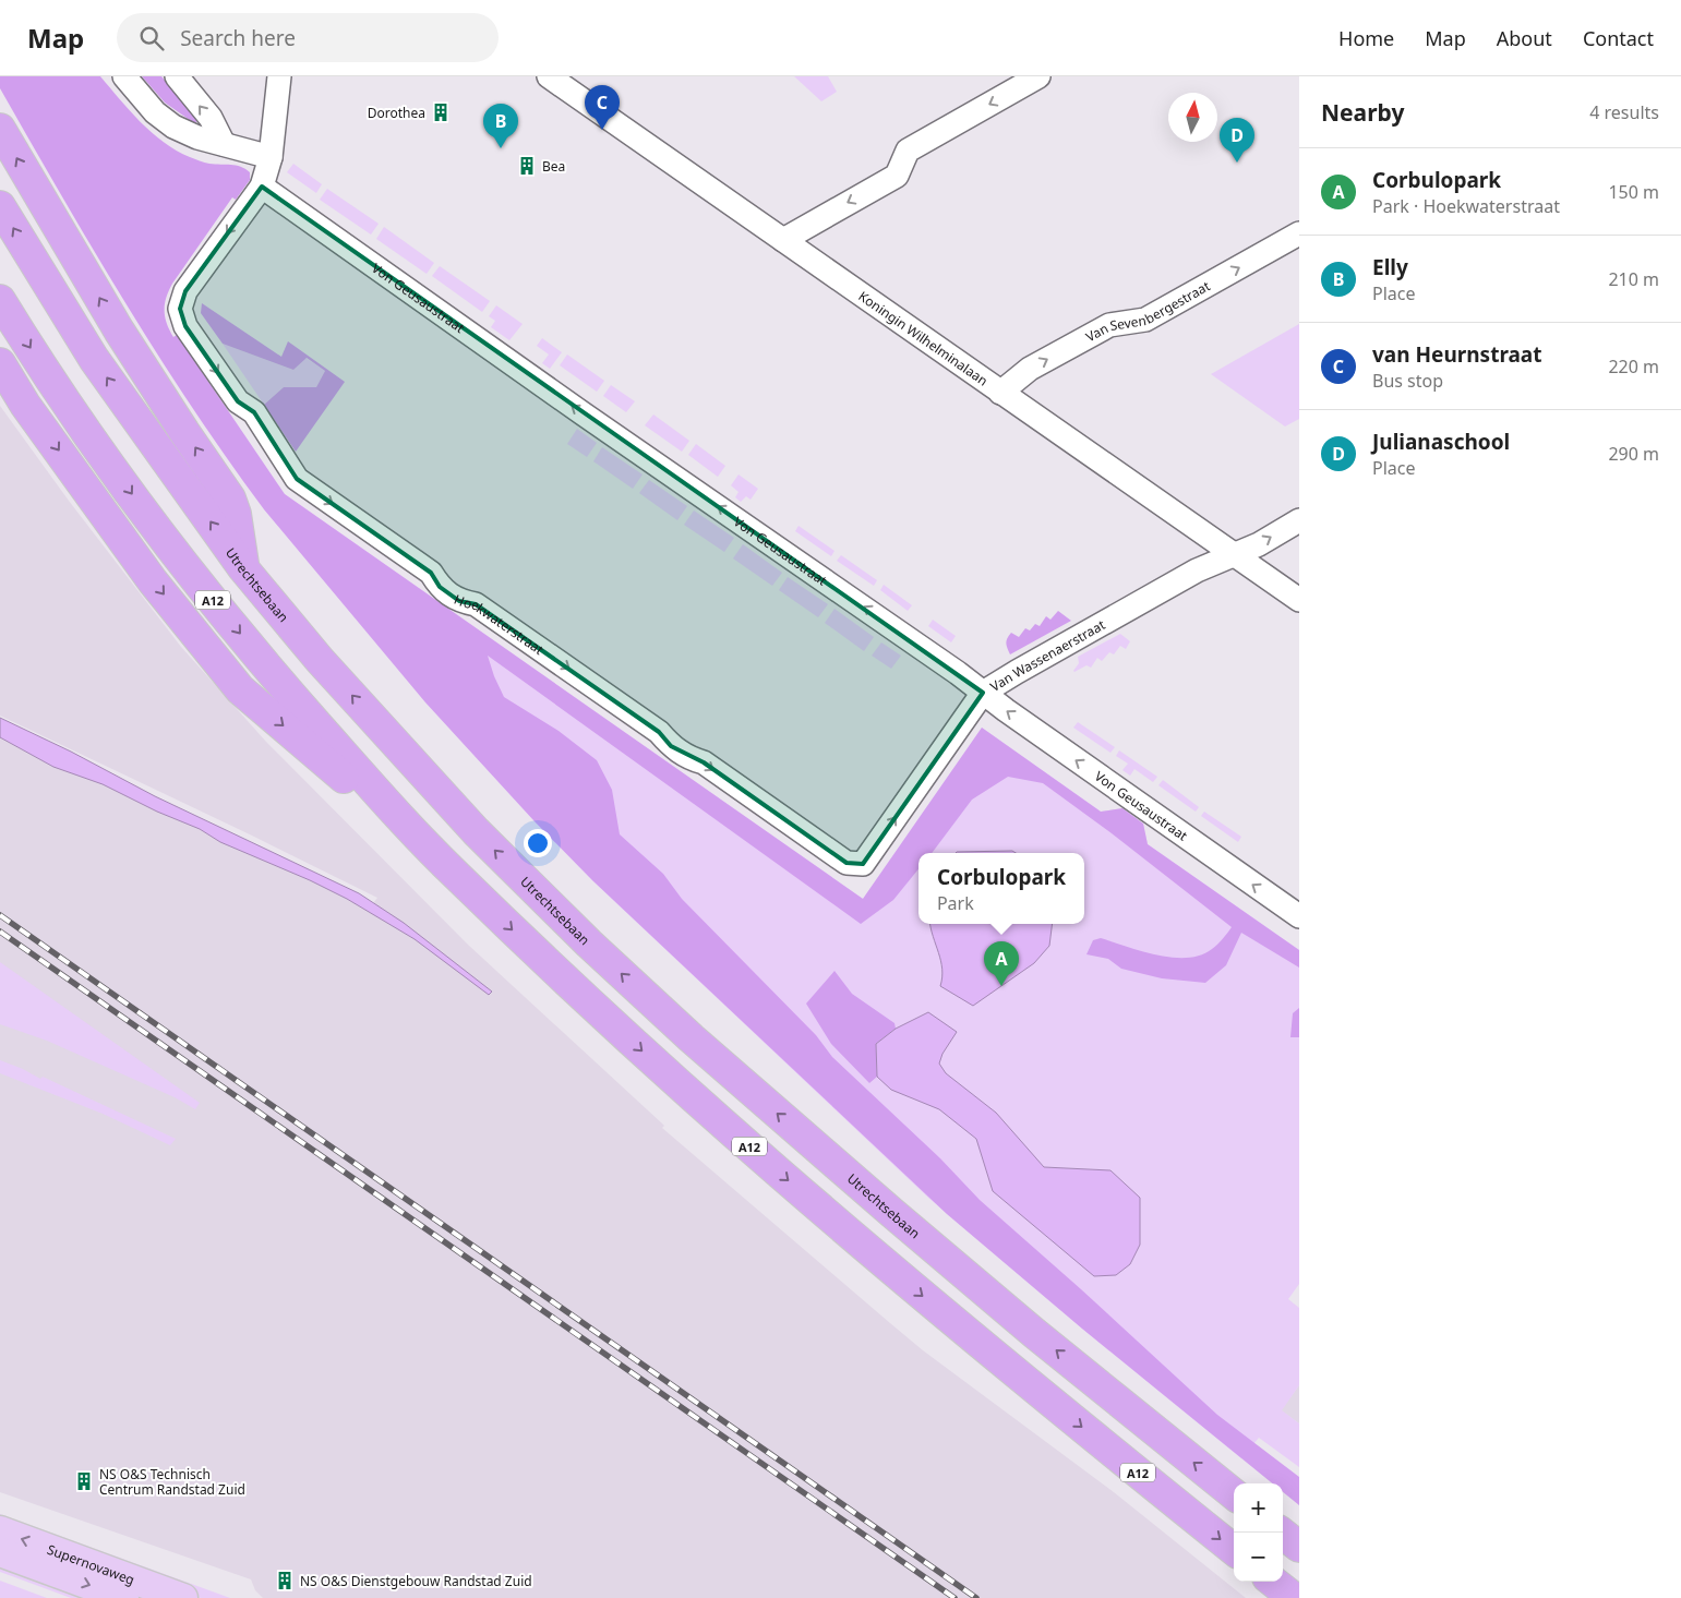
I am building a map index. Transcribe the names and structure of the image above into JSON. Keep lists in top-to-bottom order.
{
  "streets": {
    "highway": ["Utrechtsebaan", "A12"],
    "main road": ["Supernovaweg"],
    "street": [
      "Von Geusaustraat",
      "Van Sevenbergestraat",
      "Koningin Wilhelminalaan",
      "Hoekwaterstraat",
      "Van Wassenaerstraat"
    ]
  },
  "crossings": [
    ["Von Geusaustraat", "Hoekwaterstraat"],
    ["Von Geusaustraat", "Van Wassenaerstraat"],
    ["Van Sevenbergestraat", "Koningin Wilhelminalaan"],
    ["Koningin Wilhelminalaan", "Van Wassenaerstraat"],
    ["Hoekwaterstraat", "Van Wassenaerstraat"]
  ],
  "one_way": [
    "Von Geusaustraat",
    "Van Sevenbergestraat",
    "Hoekwaterstraat",
    "Van Wassenaerstraat"
  ],
  "places": {
    "building": [
      "Dorothea",
      "Bea",
      "NS O&S Technisch Centrum Randstad Zuid",
      "NS O&S Dienstgebouw Randstad Zuid"
    ]
  },
  "north": "top",
  "page": {
    "header": "Map",
    "search": "Search here",
    "nav": [
      "Home",
      "Map",
      "About",
      "Contact"
    ],
    "heading": ["Nearby", "4 results"],
    "pins": [
      "C",
      "B",
      "D",
      "A"
    ],
    "list": [
      {
        "mark": "A",
        "name": "Corbulopark",
        "note": "Park · Hoekwaterstraat",
        "value": "150 m"
      },
      {
        "mark": "B",
        "name": "Elly",
        "note": "Place",
        "value": "210 m"
      },
      {
        "mark": "C",
        "name": "van Heurnstraat",
        "note": "Bus stop",
        "value": "220 m"
      },
      {
        "mark": "D",
        "name": "Julianaschool",
        "note": "Place",
        "value": "290 m"
      }
    ],
    "popup": ["Corbulopark", "Park"],
    "map_buttons": ["+", "−"]
  }
}
